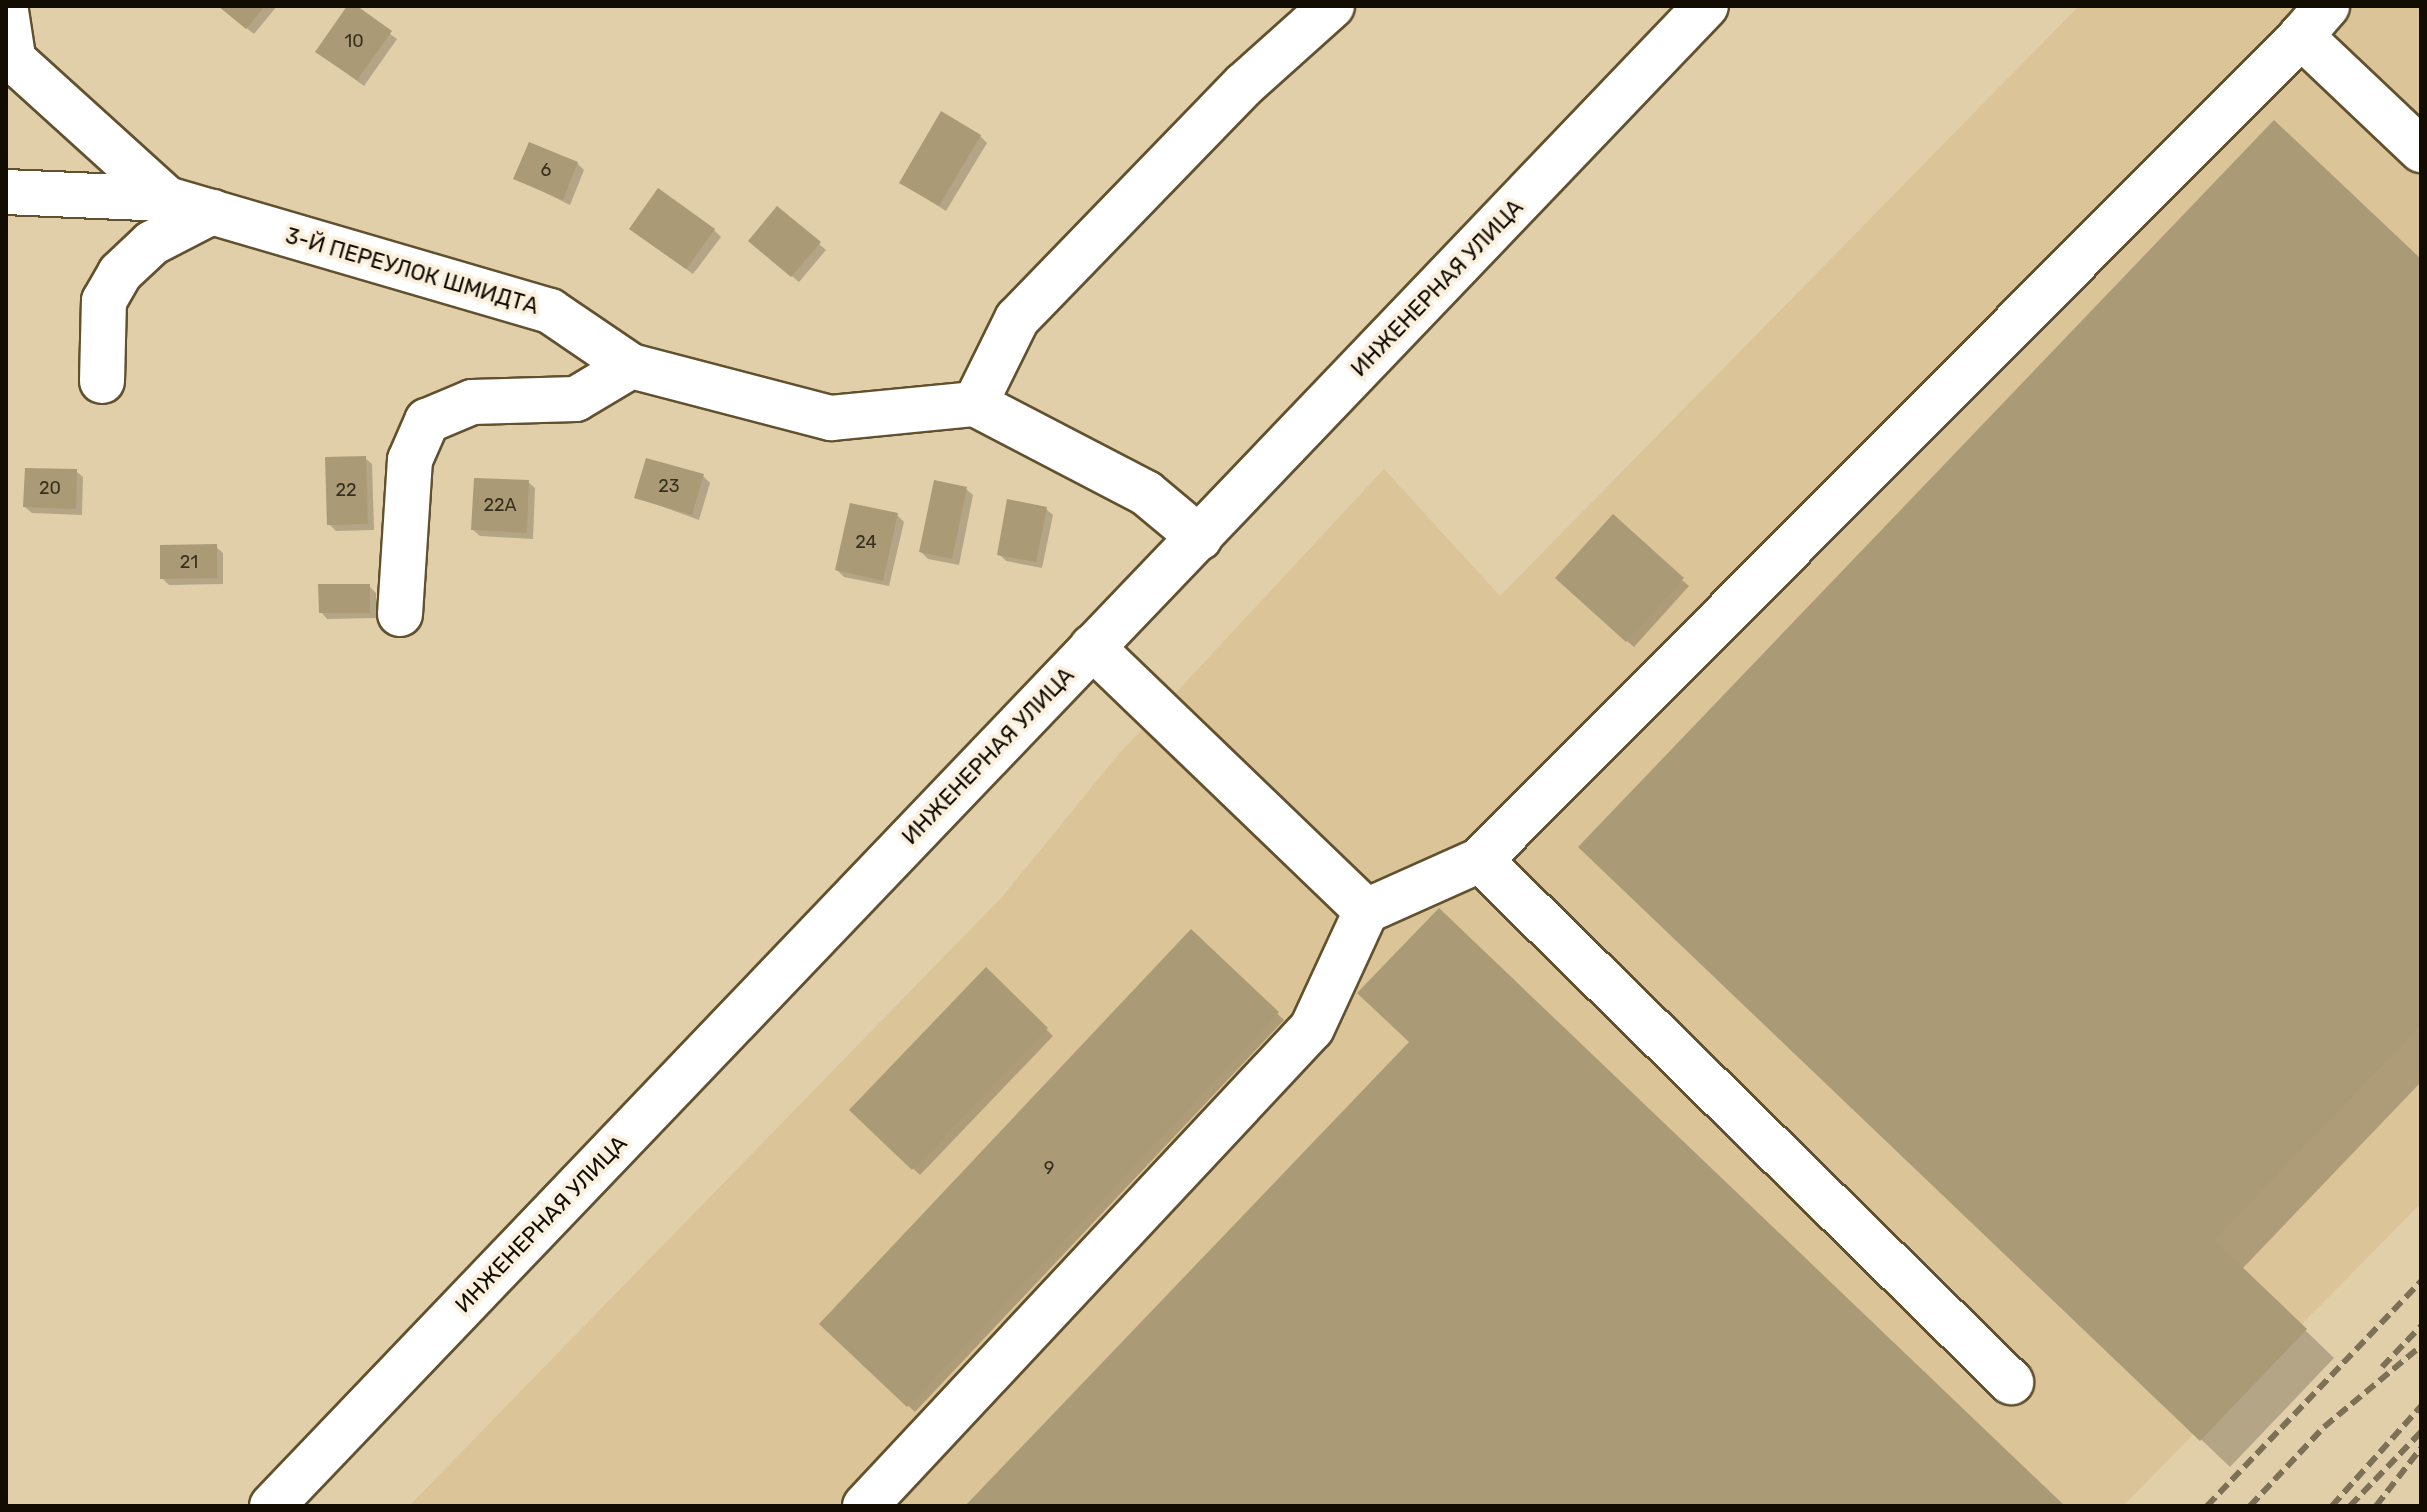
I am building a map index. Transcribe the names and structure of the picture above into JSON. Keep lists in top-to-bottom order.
{
  "streets": {
    "street": ["3-Й ПЕРЕУЛОК ШМИДТА", "ИНЖЕНЕРНАЯ УЛИЦА"]
  },
  "house_numbers": [
    "10",
    "6",
    "23",
    "20",
    "22",
    "22А",
    "24",
    "21",
    "9"
  ]
}
